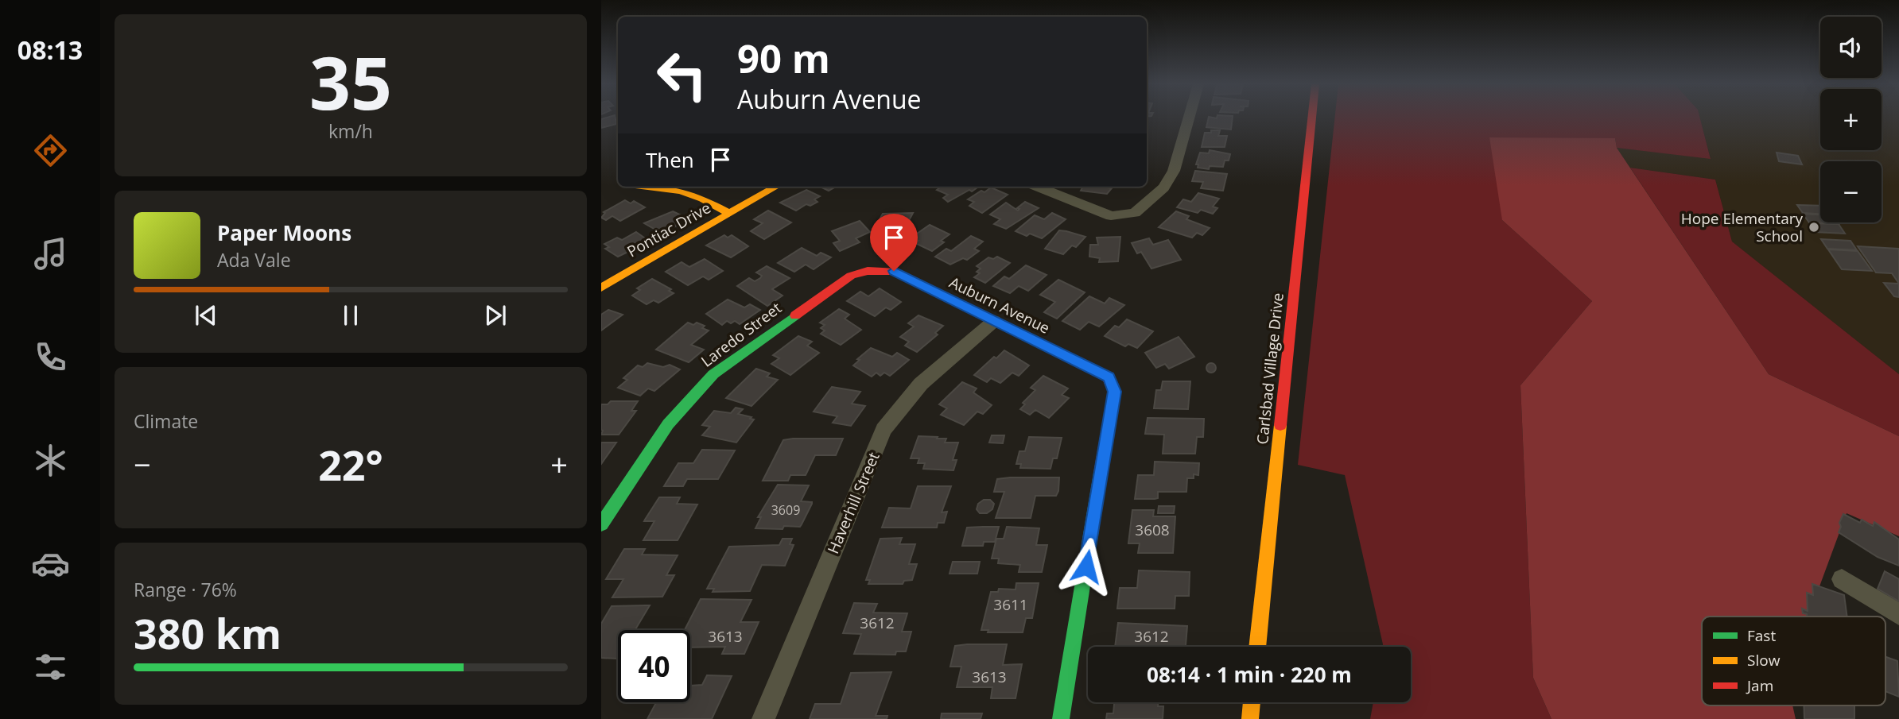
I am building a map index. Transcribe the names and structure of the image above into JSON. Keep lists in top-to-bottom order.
{
  "streets": {
    "street": [
      "Pontiac Drive",
      "Auburn Avenue",
      "Laredo Street",
      "Carlsbad Village Drive",
      "Haverhill Street"
    ]
  },
  "crossings": [
    ["Auburn Avenue", "Laredo Street"],
    ["Auburn Avenue", "Haverhill Street"]
  ],
  "places": ["Hope Elementary School"],
  "house_numbers": [
    "3609",
    "3608",
    "3611",
    "3612",
    "3613",
    "3612",
    "3613"
  ],
  "legend": ["Fast", "Slow", "Jam"],
  "page": {
    "tabs": "08:13",
    "tile": [
      ["35", "km/h"],
      "Climate",
      ["Range · 76%", "380 km"]
    ],
    "map_buttons": ["+", "−"],
    "turn": ["90 m", "Auburn Avenue"],
    "then": "Then",
    "song": ["Paper Moons", "Ada Vale"],
    "heat": ["−", "22°", "+"],
    "limit": "40",
    "trip": "08:14 · 1 min · 220 m"
  }
}
